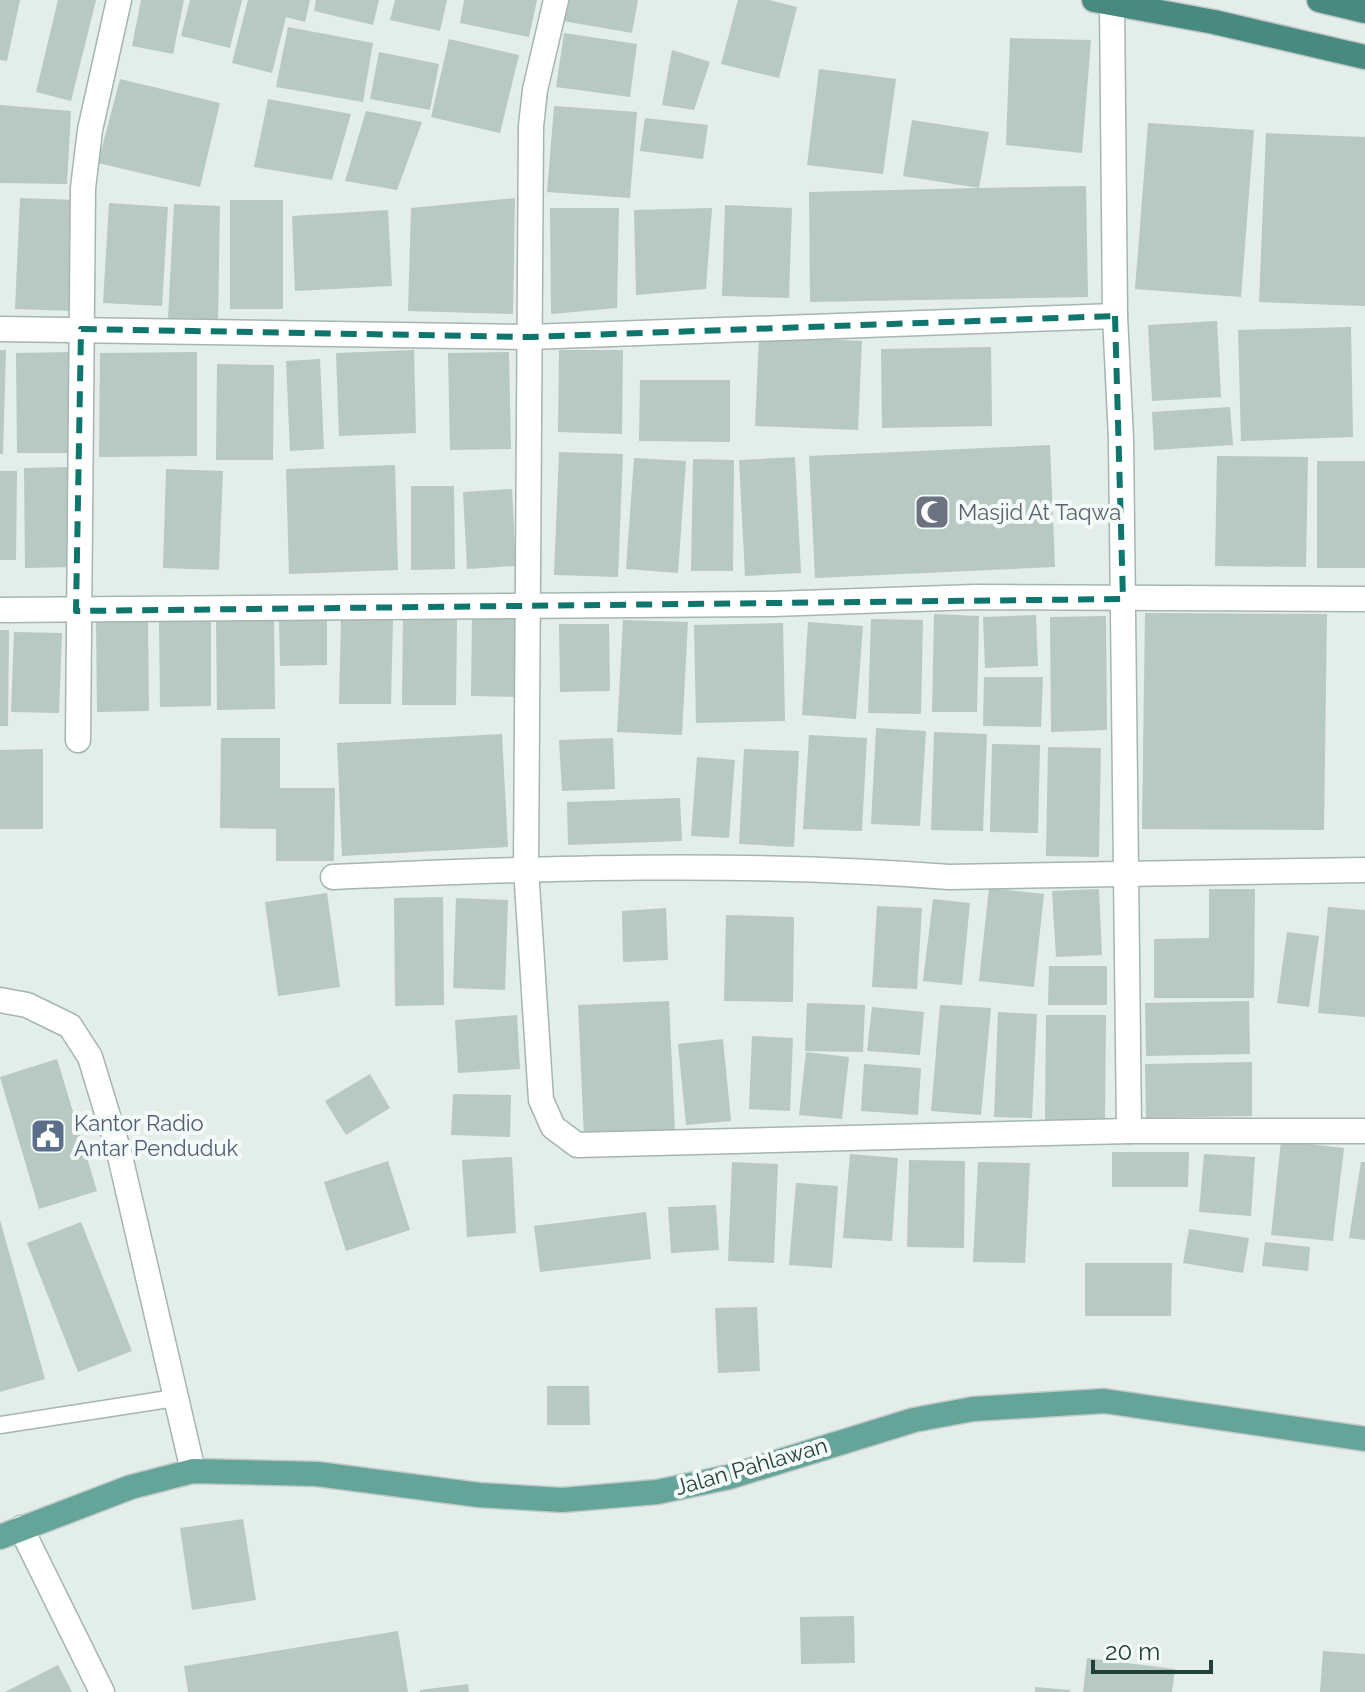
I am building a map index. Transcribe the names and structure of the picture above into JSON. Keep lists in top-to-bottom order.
{
  "streets": {
    "main road": ["Jalan Pahlawan"]
  },
  "places": {
    "mosque": ["Masjid At Taqwa"],
    "public building": ["Kantor Radio Antar Penduduk"]
  },
  "scale_bar": "20 m"
}
